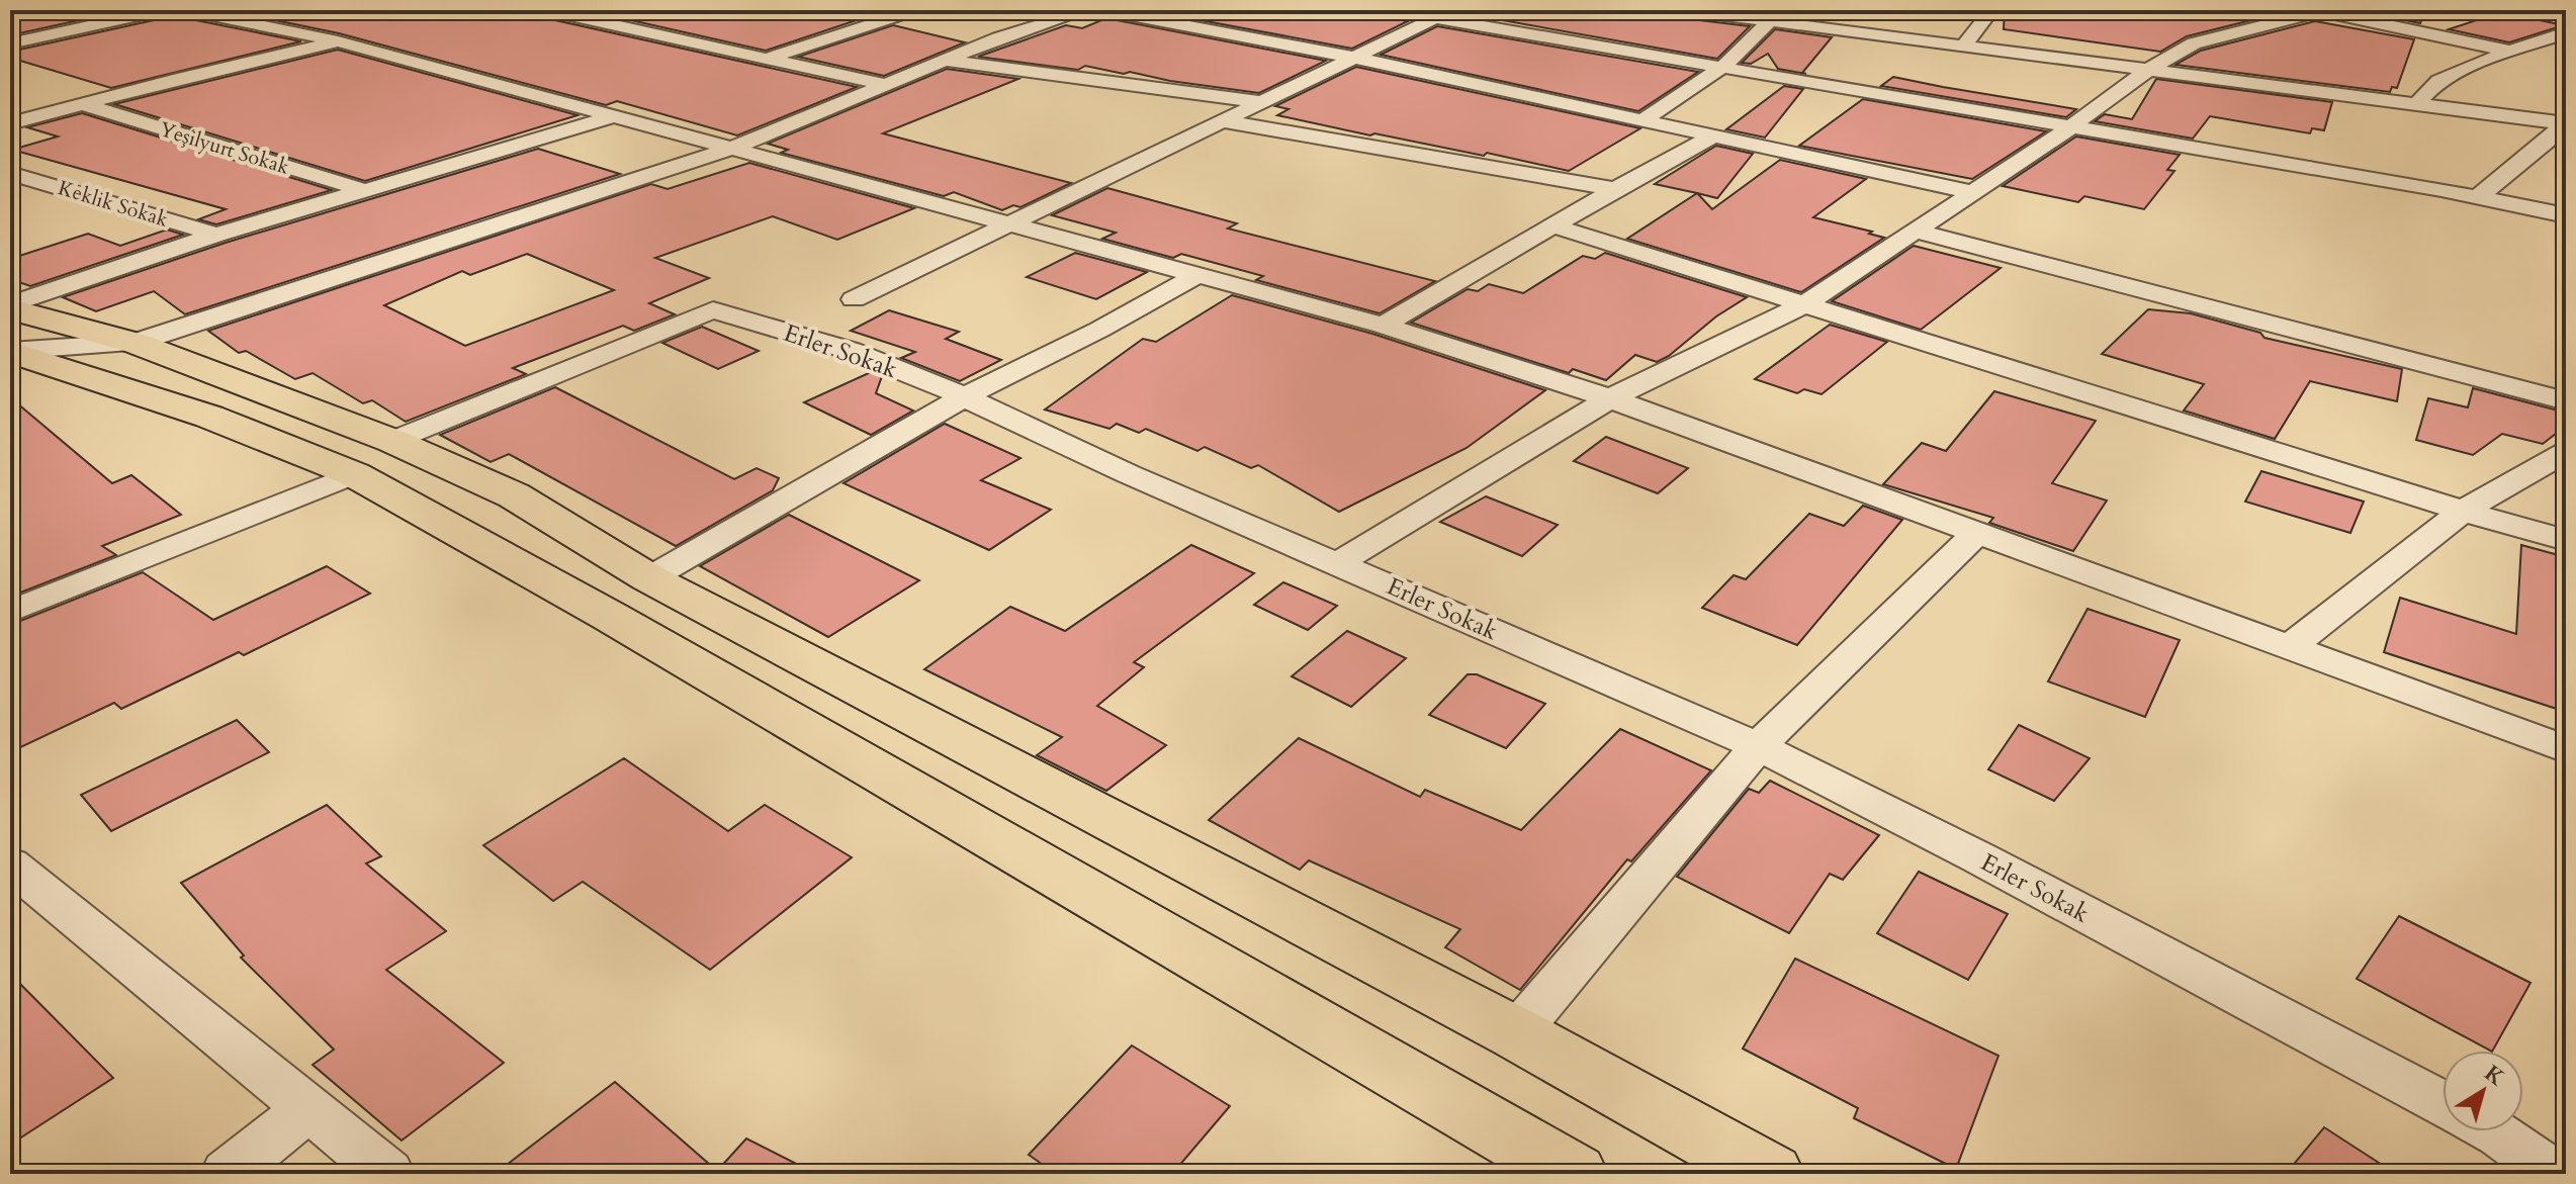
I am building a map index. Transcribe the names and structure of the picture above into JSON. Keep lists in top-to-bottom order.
{
  "streets": {
    "street": ["Yeşilyurt Sokak", "Keklik Sokak", "Erler Sokak"]
  },
  "north": "top right"
}
